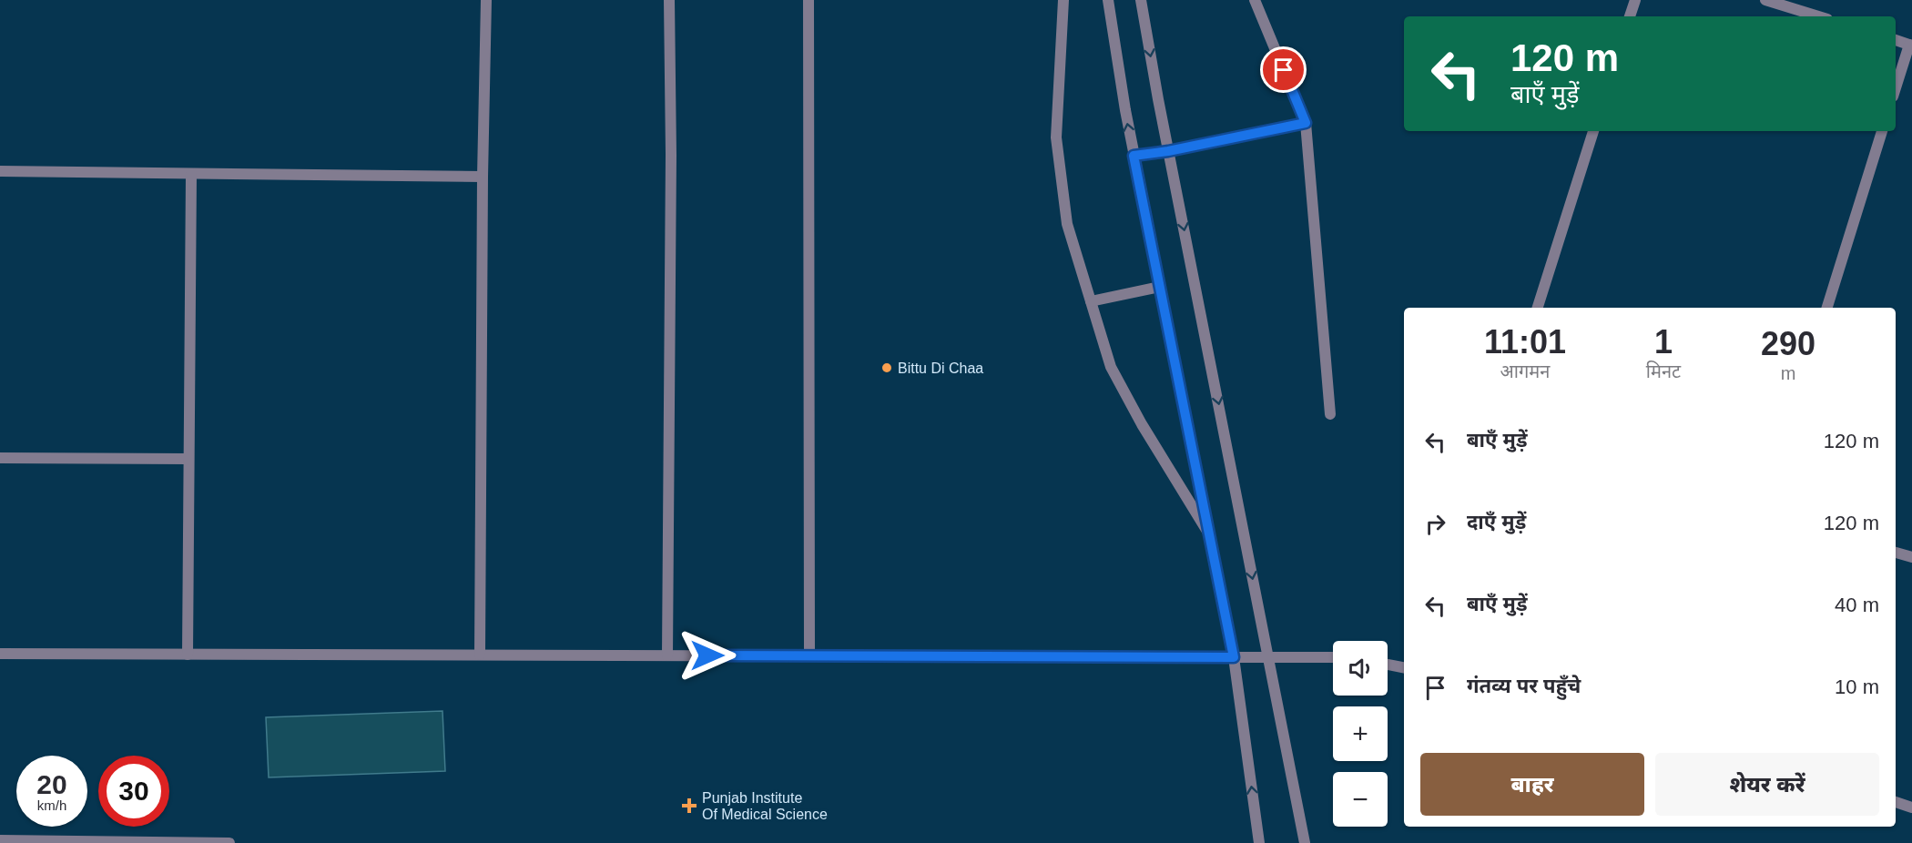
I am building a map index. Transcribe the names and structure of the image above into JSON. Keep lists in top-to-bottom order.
{
  "places": {
    "other": ["Bittu Di Chaa"],
    "health": ["Punjab Institute Of Medical Science"]
  },
  "page": {
    "turn": ["120 m", "बाएँ मुड़ें"],
    "eta": [
      "11:01",
      "आगमन",
      "1",
      "मिनट",
      "290",
      "m"
    ],
    "list": [
      {
        "name": "बाएँ मुड़ें",
        "value": "120 m"
      },
      {
        "name": "दाएँ मुड़ें",
        "value": "120 m"
      },
      {
        "name": "बाएँ मुड़ें",
        "value": "40 m"
      },
      {
        "name": "गंतव्य पर पहुँचे",
        "value": "10 m"
      }
    ],
    "map_buttons": ["+", "−"],
    "buttons": ["बाहर", "शेयर करें"],
    "speed": "20 km/h",
    "limit": "30"
  }
}
